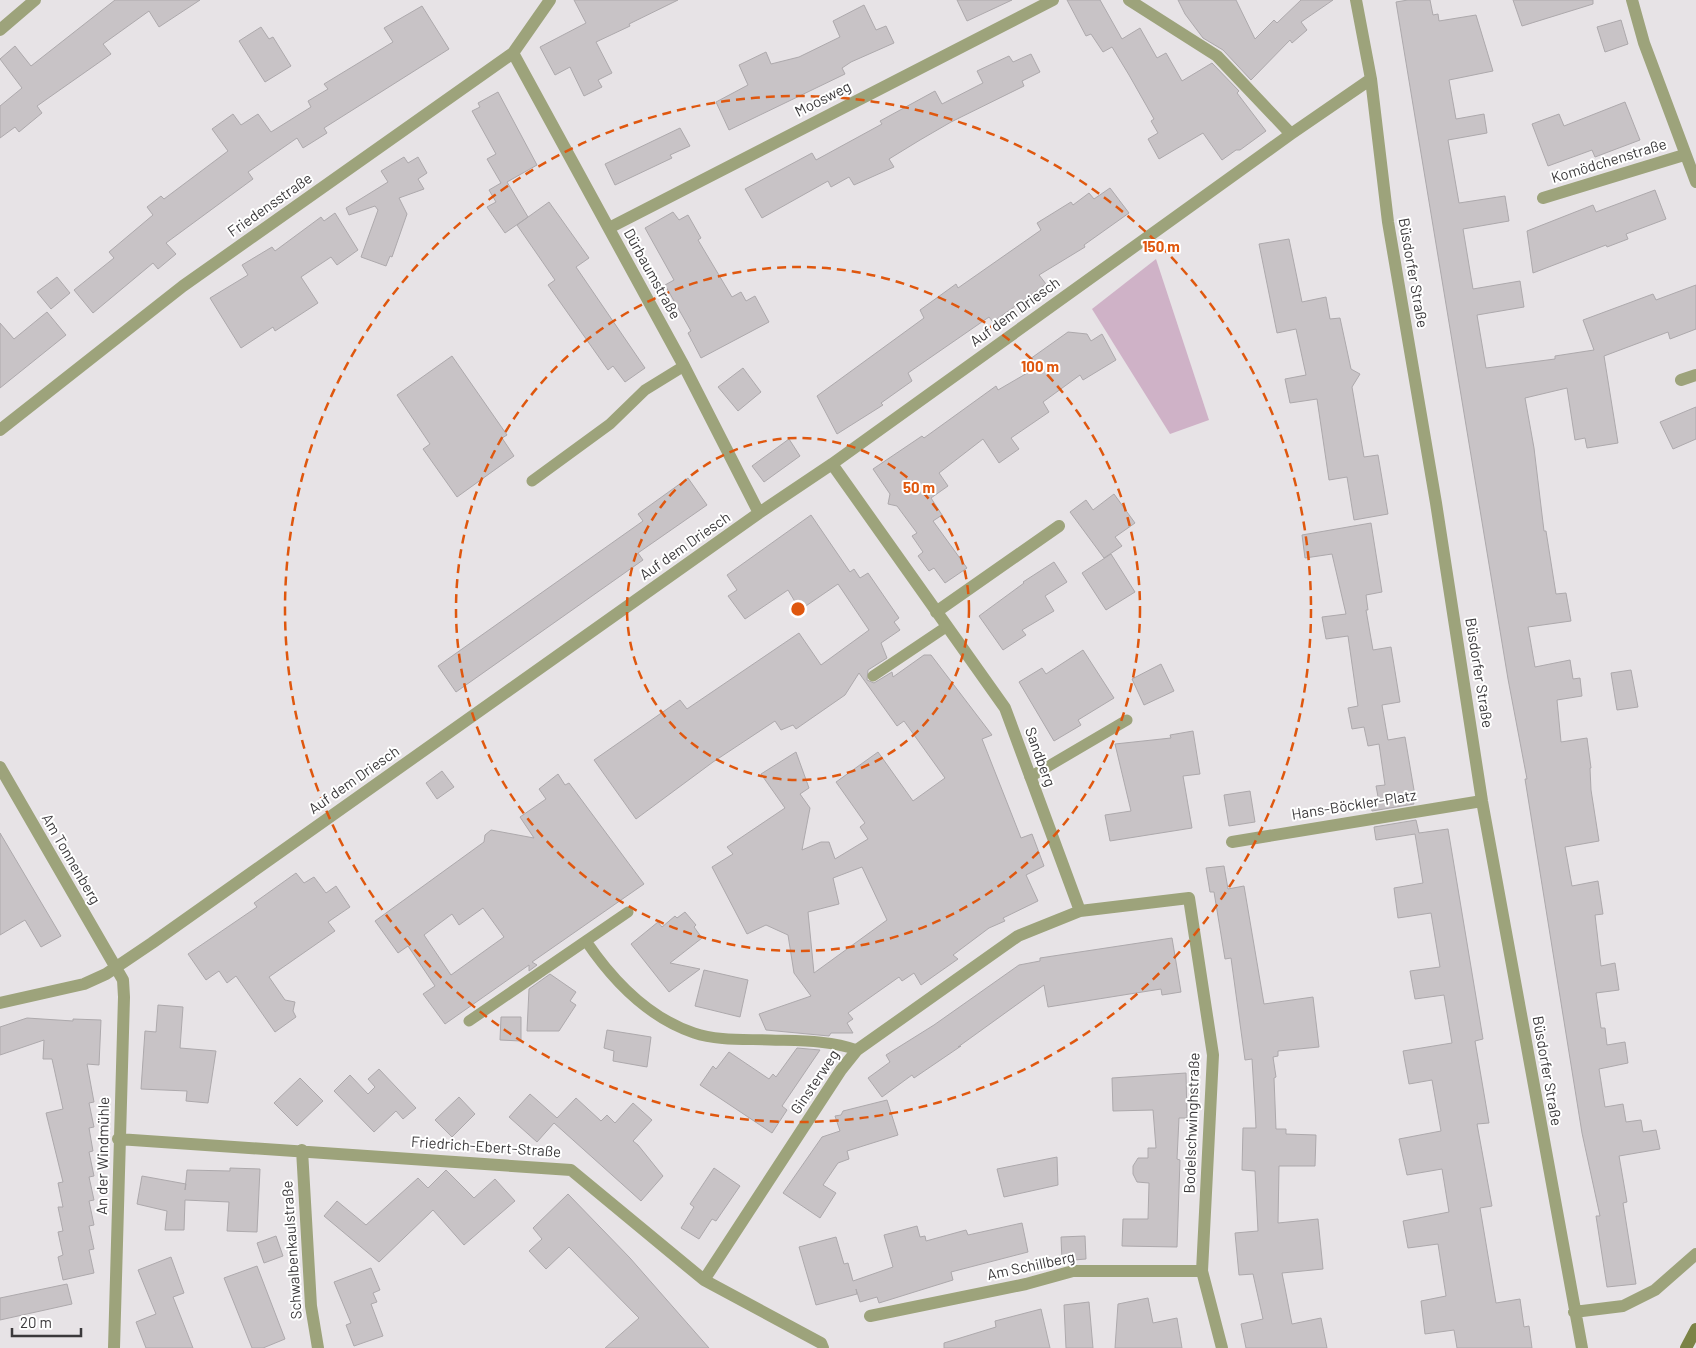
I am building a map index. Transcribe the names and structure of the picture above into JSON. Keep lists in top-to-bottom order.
{
  "streets": {
    "street": [
      "Moosweg",
      "Komödchenstraße",
      "Friedensstraße",
      "Büsdorfer Straße",
      "Dürbaumstraße",
      "Auf dem Driesch",
      "Sandberg",
      "Hans-Böckler-Platz",
      "Am Tonnenberg",
      "Ginsterweg",
      "Bodelschwinghstraße",
      "Friedrich-Ebert-Straße",
      "An der Windmühle",
      "Schwalbenkaulstraße",
      "Am Schillberg"
    ]
  },
  "crossings": [
    ["Moosweg", "Dürbaumstraße"],
    ["Friedensstraße", "Dürbaumstraße"],
    ["Büsdorfer Straße", "Auf dem Driesch"],
    ["Büsdorfer Straße", "Hans-Böckler-Platz"],
    ["Dürbaumstraße", "Auf dem Driesch"],
    ["Auf dem Driesch", "Sandberg"],
    ["Auf dem Driesch", "Am Tonnenberg"],
    ["Auf dem Driesch", "An der Windmühle"],
    ["Sandberg", "Ginsterweg"],
    ["Sandberg", "Bodelschwinghstraße"],
    ["Am Tonnenberg", "An der Windmühle"],
    ["Ginsterweg", "Bodelschwinghstraße"],
    ["Ginsterweg", "Friedrich-Ebert-Straße"],
    ["Bodelschwinghstraße", "Am Schillberg"],
    ["Friedrich-Ebert-Straße", "An der Windmühle"],
    ["Friedrich-Ebert-Straße", "Schwalbenkaulstraße"]
  ],
  "scale_bar": "20 m",
  "rings": ["150 m", "100 m", "50 m"]
}
